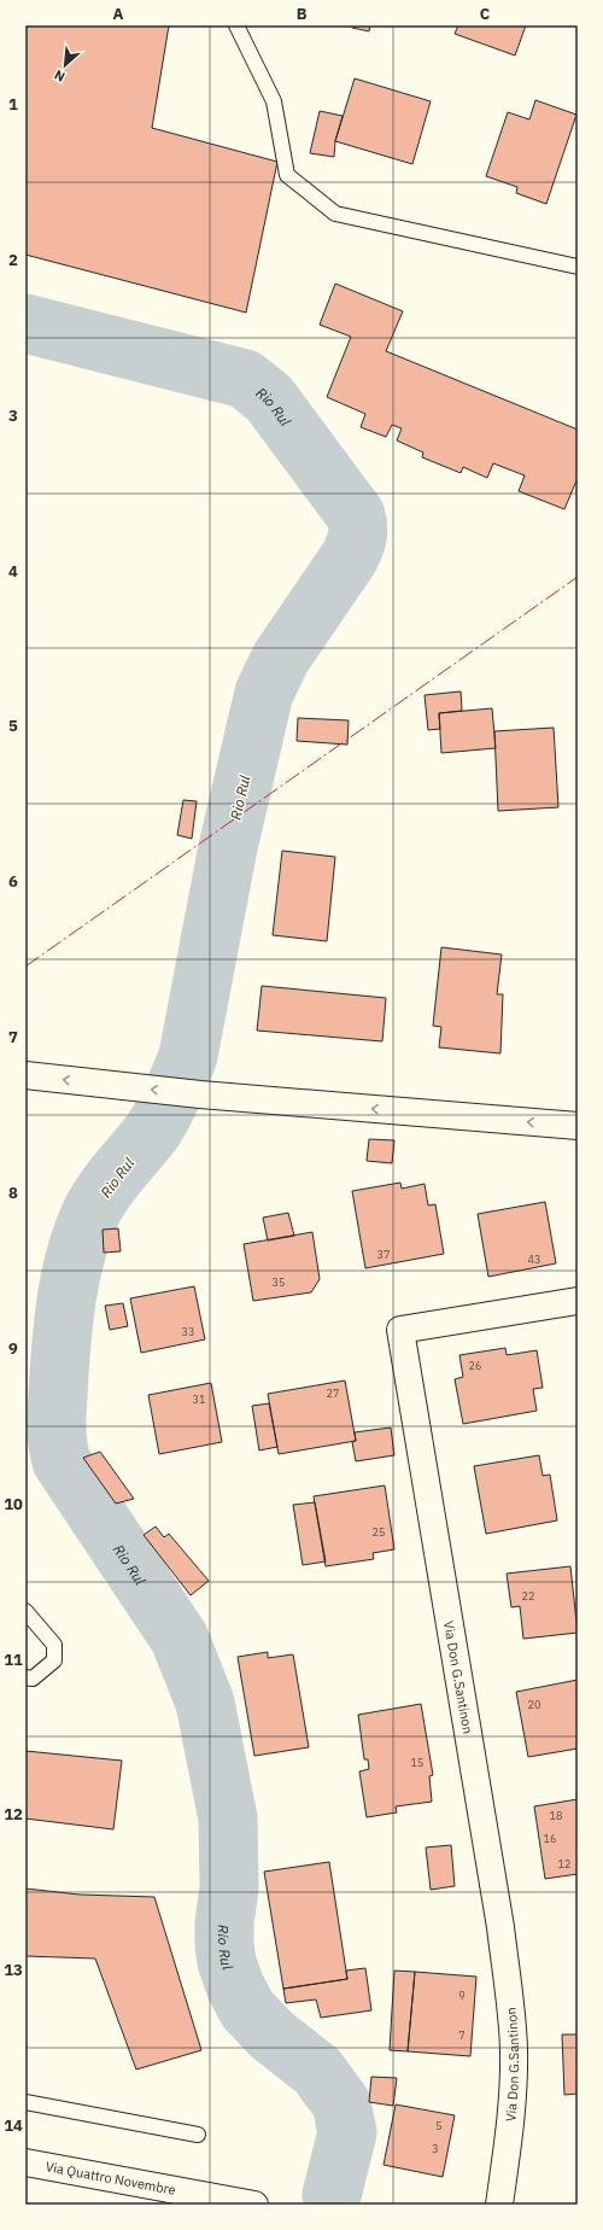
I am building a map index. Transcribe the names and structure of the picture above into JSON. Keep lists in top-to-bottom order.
{
  "streets": {
    "street": ["Via Don G.Santinon", "Via Quattro Novembre"]
  },
  "water": ["Rio Rul"],
  "house_numbers": [
    "37",
    "43",
    "35",
    "33",
    "26",
    "27",
    "31",
    "25",
    "22",
    "20",
    "15",
    "18",
    "16",
    "12",
    "9",
    "7",
    "5",
    "3"
  ],
  "north": "bottom left",
  "grid": {
    "columns": ["A", "B", "C"],
    "rows": [
      "1",
      "2",
      "3",
      "4",
      "5",
      "6",
      "7",
      "8",
      "9",
      "10",
      "11",
      "12",
      "13",
      "14"
    ]
  }
}
